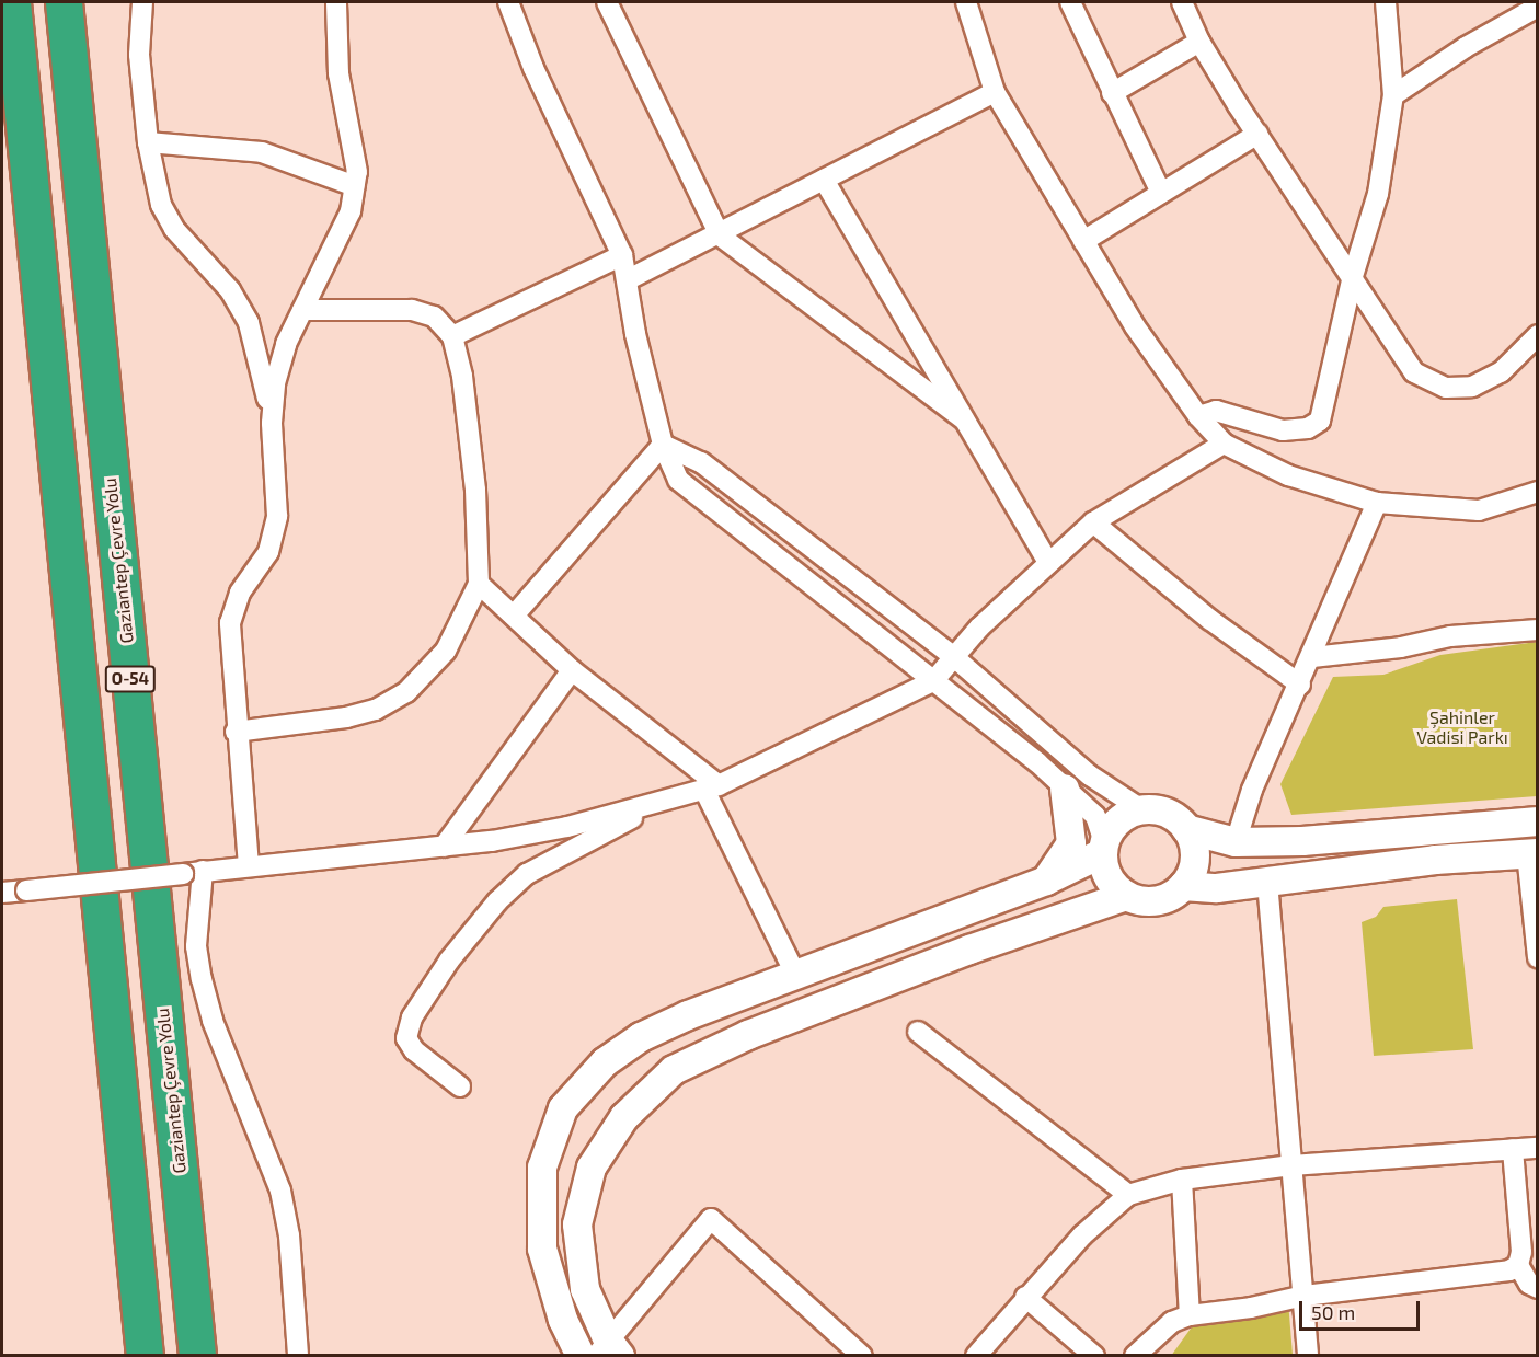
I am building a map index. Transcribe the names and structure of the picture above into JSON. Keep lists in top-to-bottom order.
{
  "streets": {
    "highway": ["Gaziantep Çevre Yolu", "O-54"]
  },
  "parks": ["Şahinler Vadisi Parkı"],
  "scale_bar": "50 m"
}
